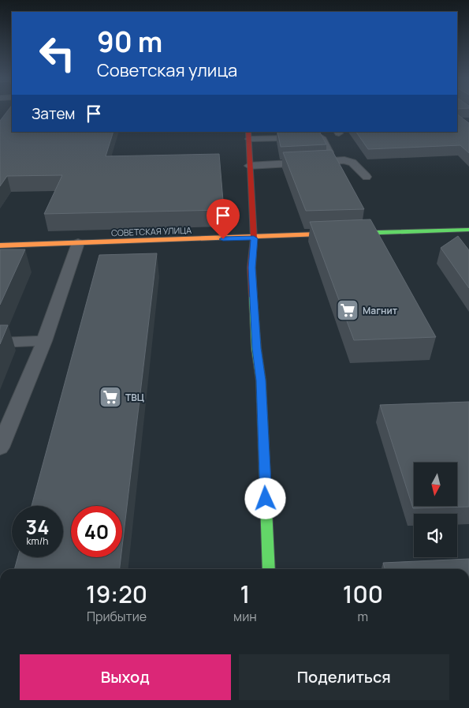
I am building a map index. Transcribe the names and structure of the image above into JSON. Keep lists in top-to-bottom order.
{
  "streets": {
    "street": ["СОВЕТСКАЯ УЛИЦА"]
  },
  "places": {
    "supermarket": ["Магнит", "ТВЦ"]
  },
  "north": "bottom",
  "page": {
    "turn": ["90 m", "Советская улица"],
    "then": "Затем",
    "speed": "34 km/h",
    "limit": "40",
    "eta": [
      "19:20",
      "Прибытие",
      "1",
      "мин",
      "100",
      "m"
    ],
    "buttons": ["Выход", "Поделиться"]
  }
}
